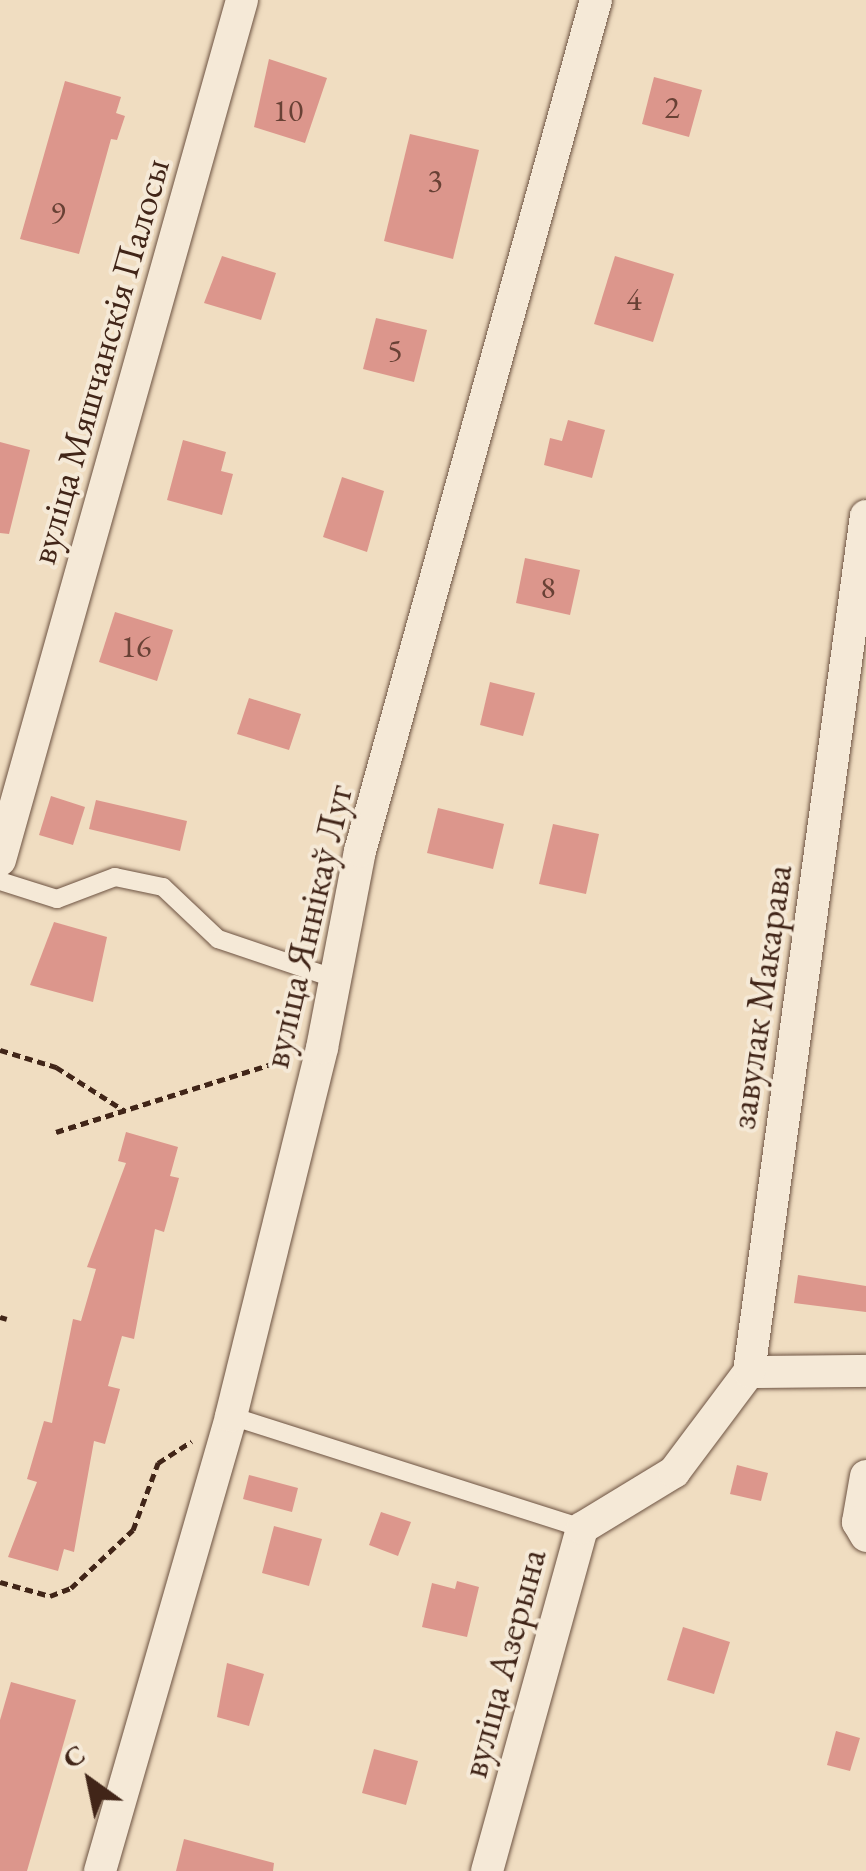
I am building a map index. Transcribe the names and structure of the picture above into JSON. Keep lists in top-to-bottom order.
{
  "streets": {
    "street": [
      "вуліца Мяшчанскія Палосы",
      "вуліца Яннікаў Луг",
      "завулак Макарава",
      "вуліца Азерына"
    ]
  },
  "crossings": [
    ["завулак Макарава", "вуліца Азерына"]
  ],
  "house_numbers": [
    "2",
    "10",
    "3",
    "9",
    "4",
    "5",
    "8",
    "16"
  ],
  "north": "top left"
}
